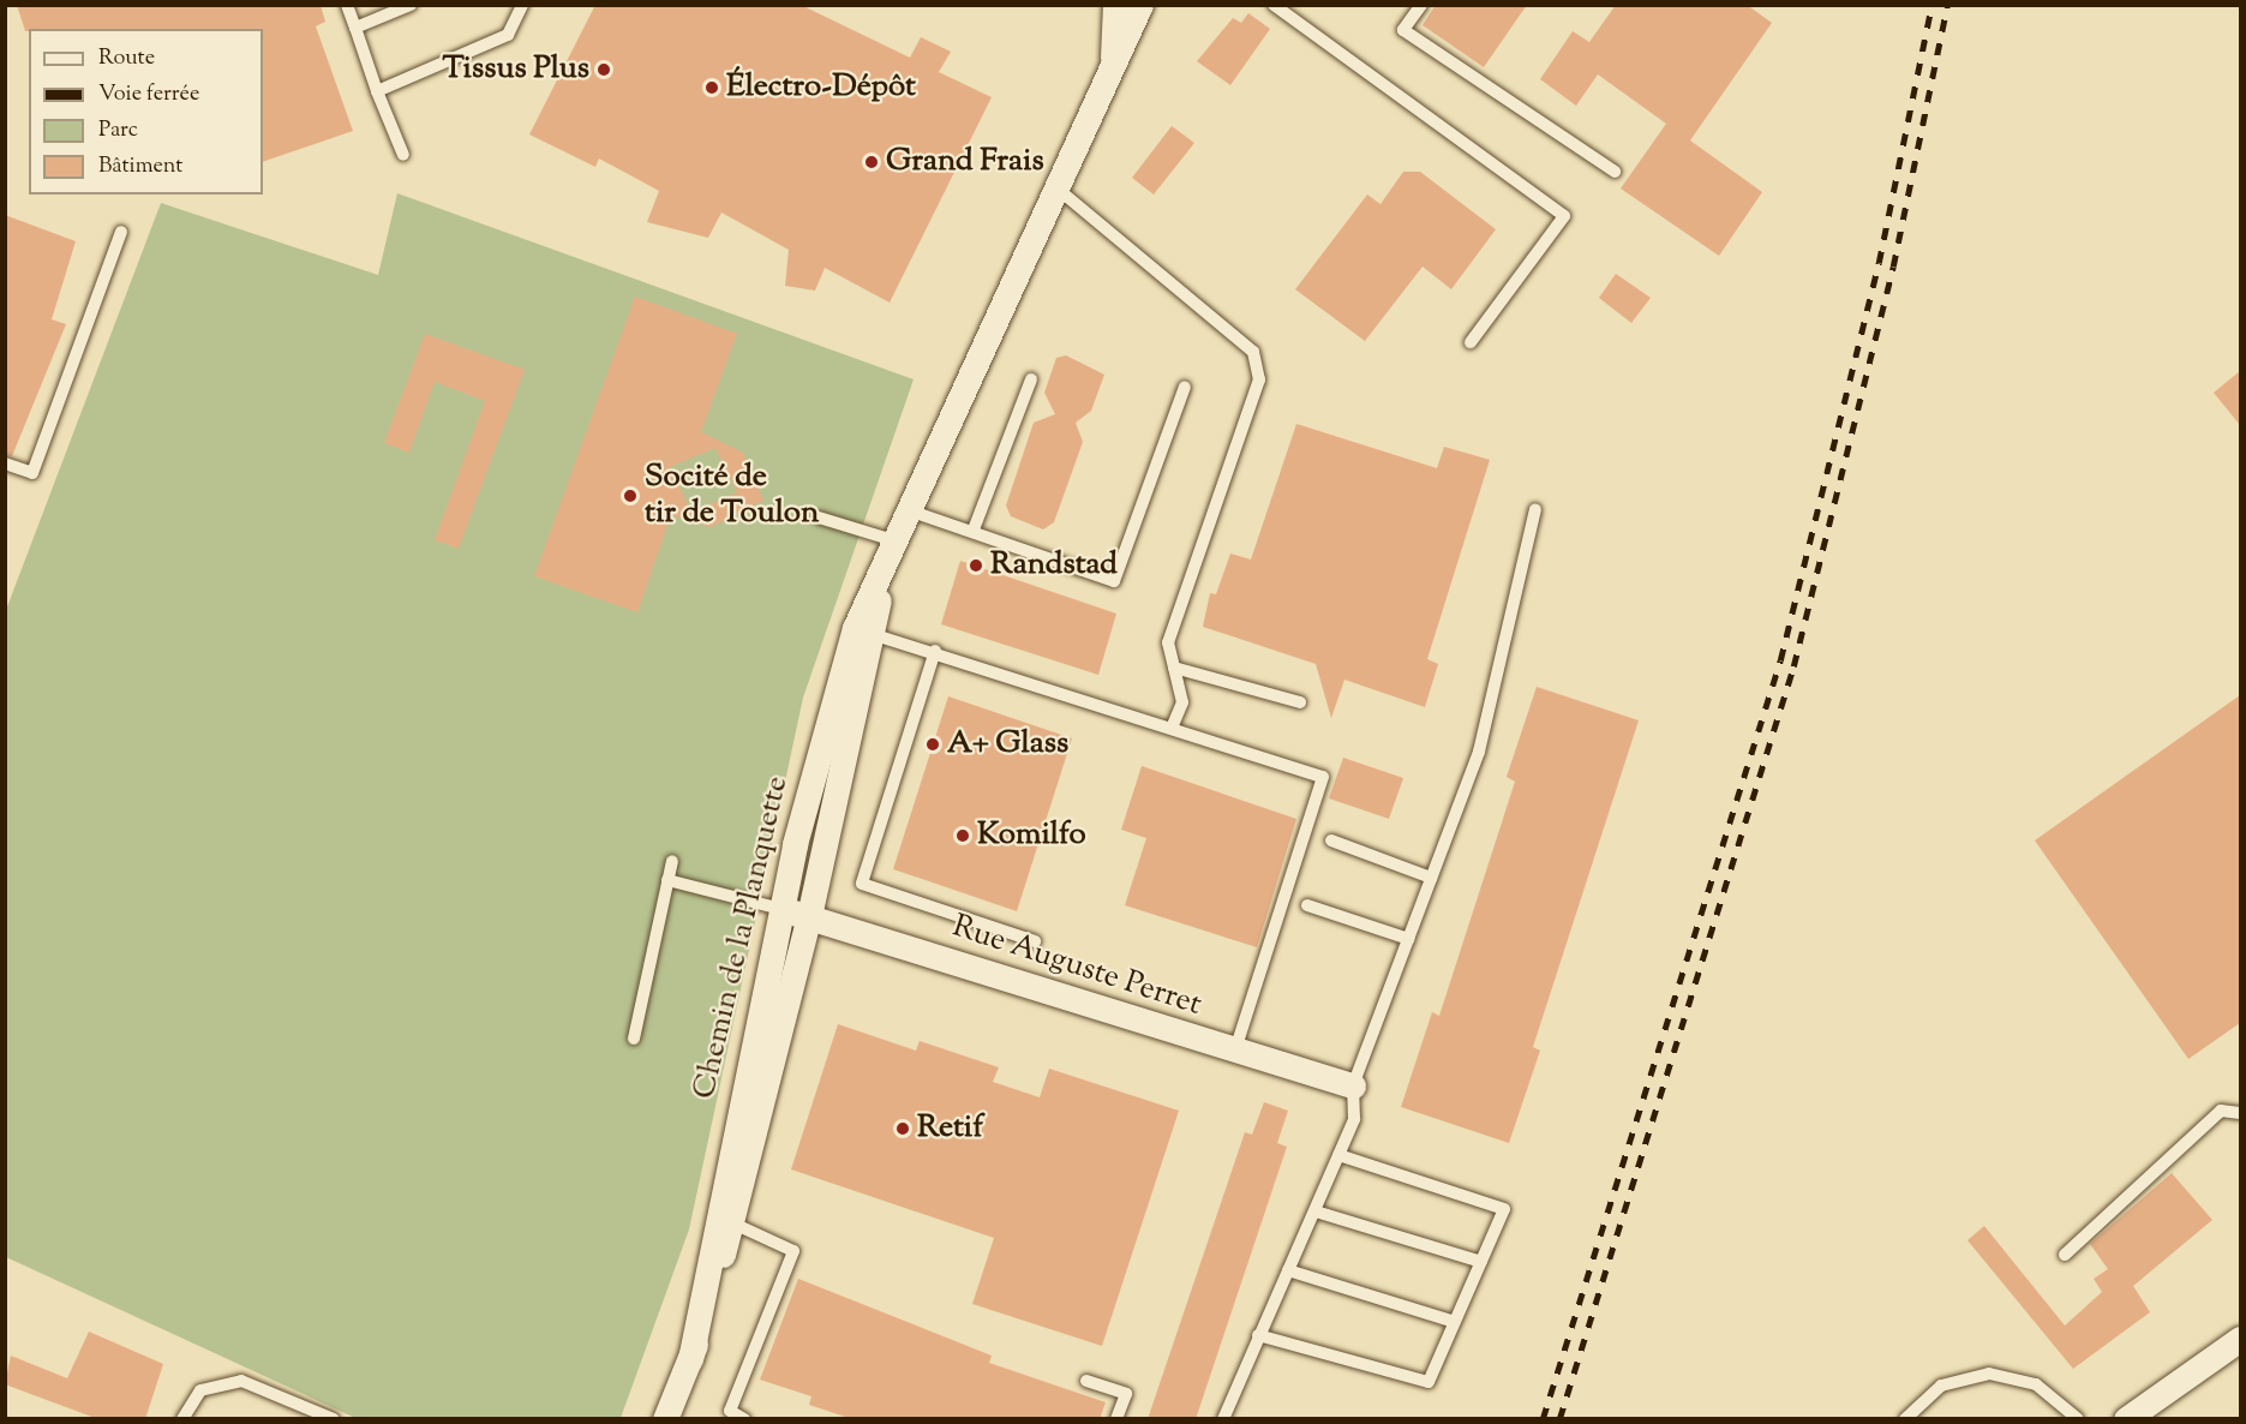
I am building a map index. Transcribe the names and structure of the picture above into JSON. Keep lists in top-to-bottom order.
{
  "streets": {
    "street": ["Chemin de la Planquette", "Rue Auguste Perret"]
  },
  "crossings": [
    ["Chemin de la Planquette", "Rue Auguste Perret"]
  ],
  "places": [
    "Tissus Plus",
    "Électro-Dépôt",
    "Grand Frais",
    "Socité de tir de Toulon",
    "Randstad",
    "A+ Glass",
    "Komilfo",
    "Retif"
  ],
  "legend": [
    "Route",
    "Voie ferrée",
    "Parc",
    "Bâtiment"
  ]
}
